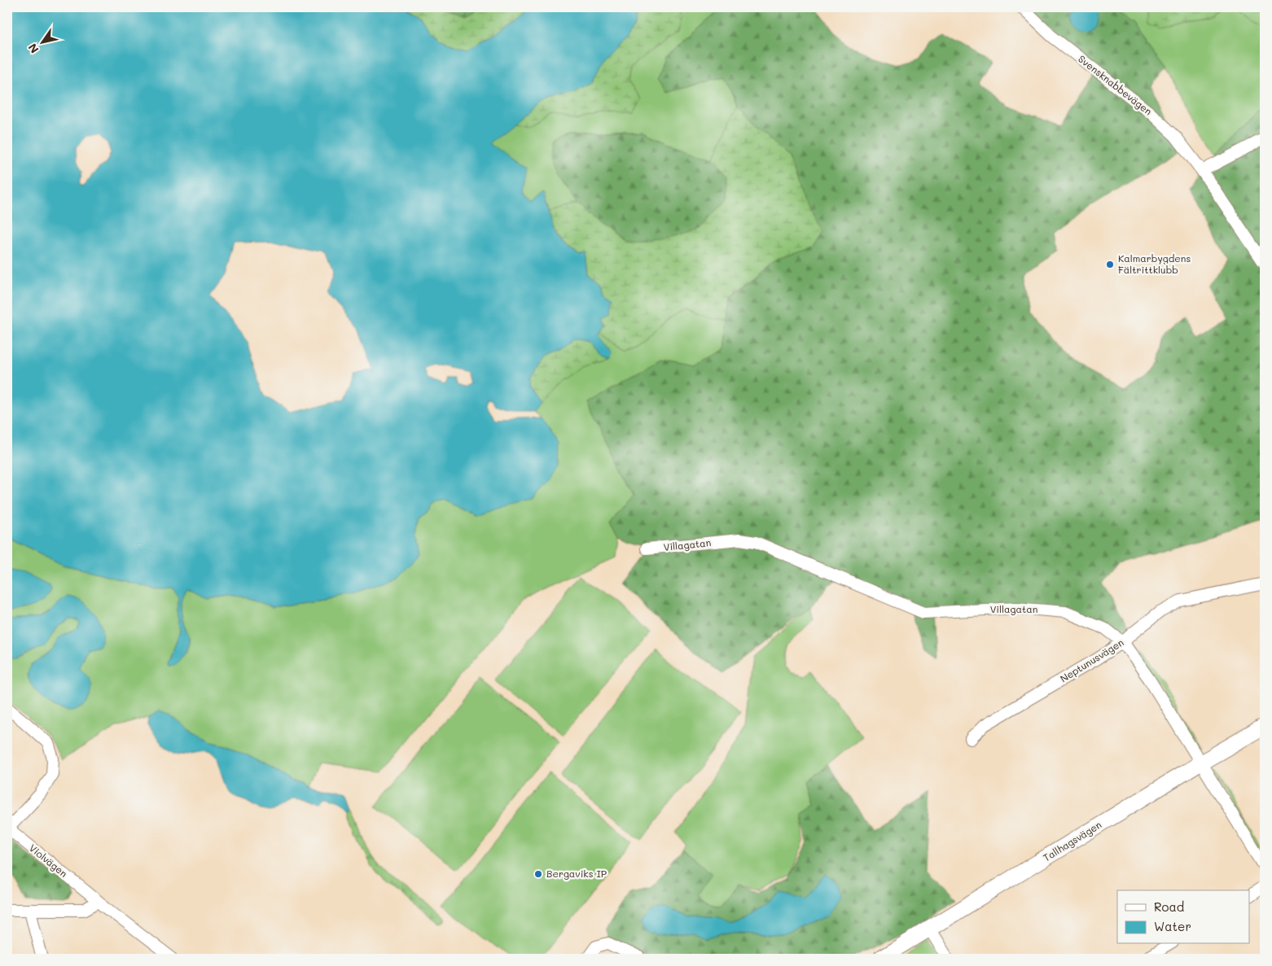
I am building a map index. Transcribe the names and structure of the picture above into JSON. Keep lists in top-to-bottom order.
{
  "streets": {
    "main road": ["Tallhagsvägen"],
    "street": [
      "Svensknabbevägen",
      "Villagatan",
      "Neptunusvägen",
      "Violvägen"
    ]
  },
  "crossings": [
    ["Villagatan", "Neptunusvägen"],
    ["Villagatan", "Tallhagsvägen"]
  ],
  "places": ["Kalmarbygdens Fältrittklubb", "Bergaviks IP"],
  "legend": ["Road", "Water"],
  "north": "bottom left"
}
